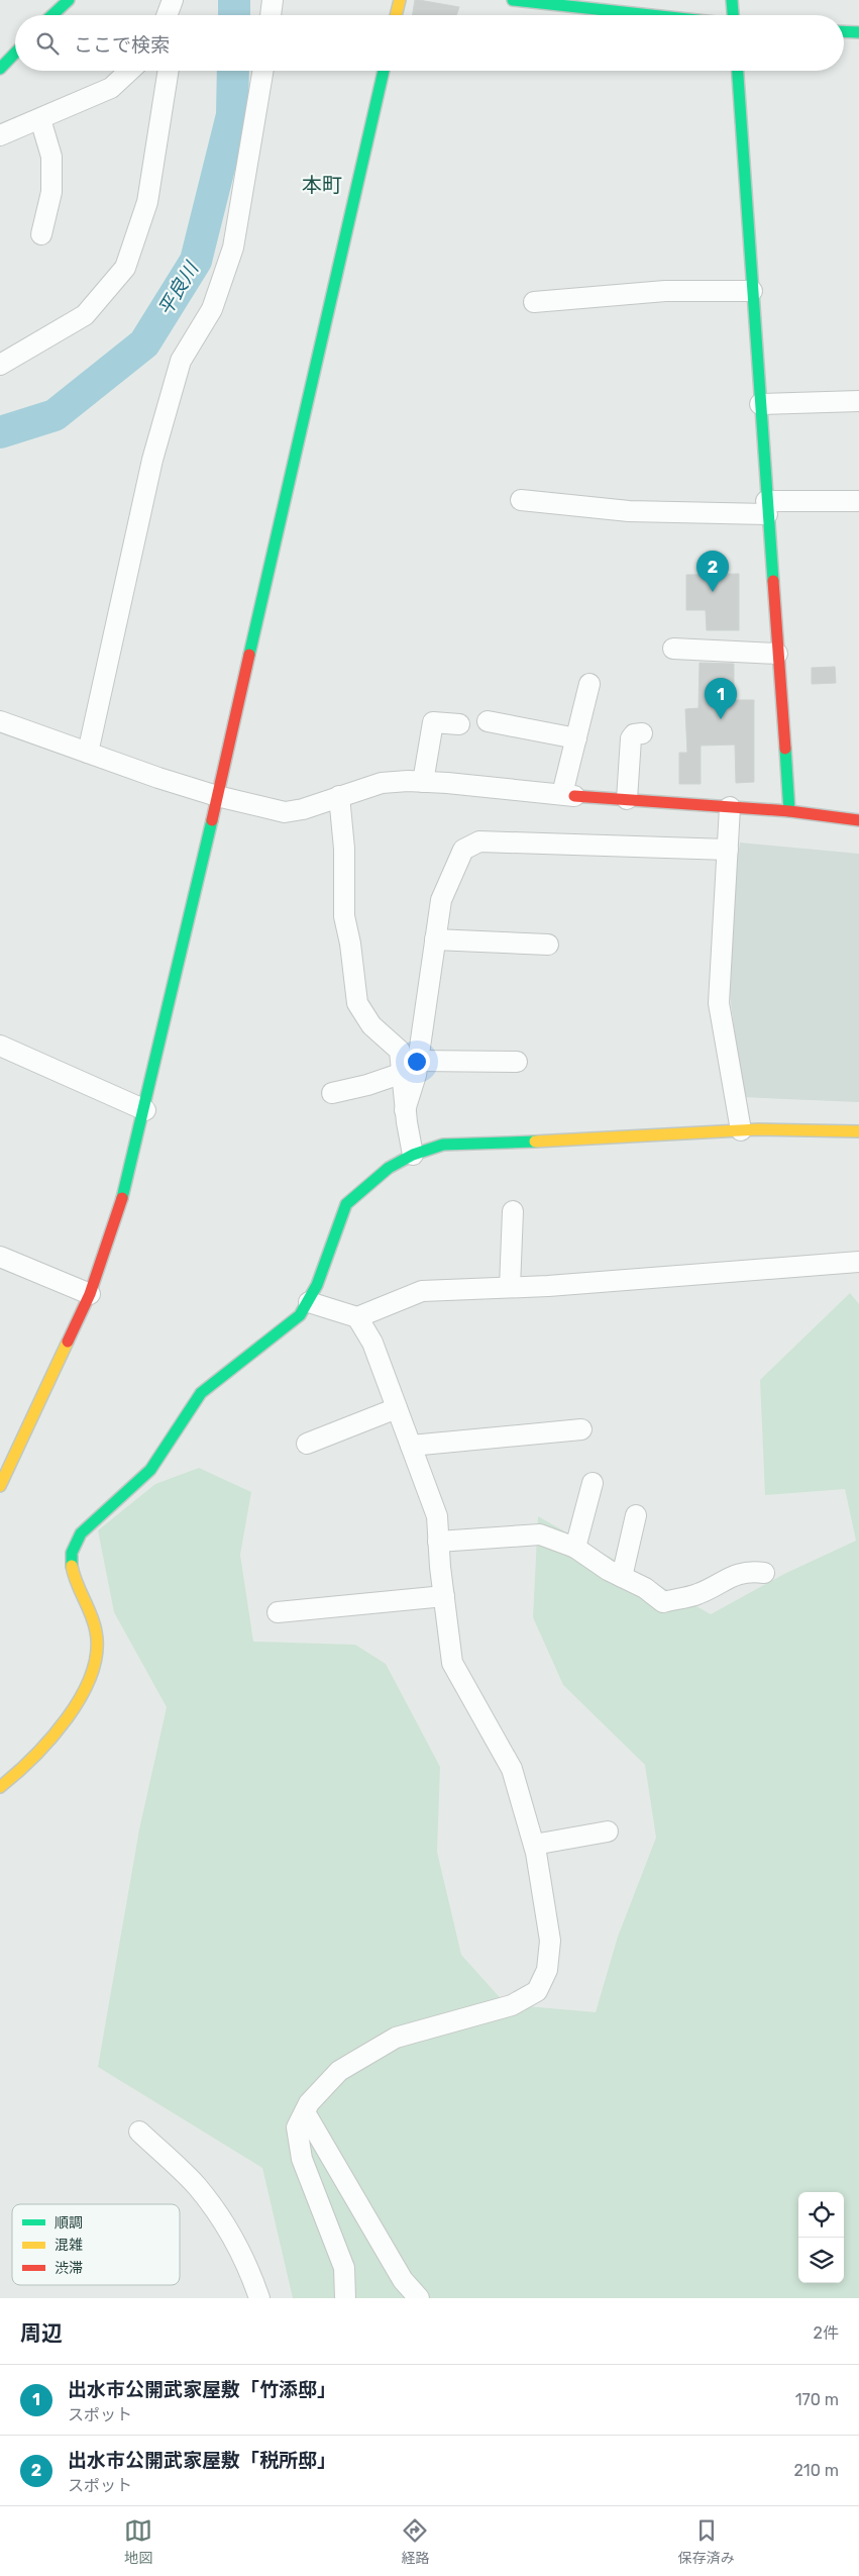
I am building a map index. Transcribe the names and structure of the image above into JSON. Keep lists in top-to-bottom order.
{
  "districts": ["本町"],
  "water": ["平良川"],
  "legend": ["順調", "混雑", "渋滞"],
  "page": {
    "search": "ここで検索",
    "pins": ["2", "1"],
    "heading": ["周辺", "2件"],
    "list": [
      {
        "mark": "1",
        "name": "出水市公開武家屋敷「竹添邸」",
        "note": "スポット",
        "value": "170 m"
      },
      {
        "mark": "2",
        "name": "出水市公開武家屋敷「税所邸」",
        "note": "スポット",
        "value": "210 m"
      }
    ],
    "nav": ["地図", "経路", "保存済み"]
  }
}
